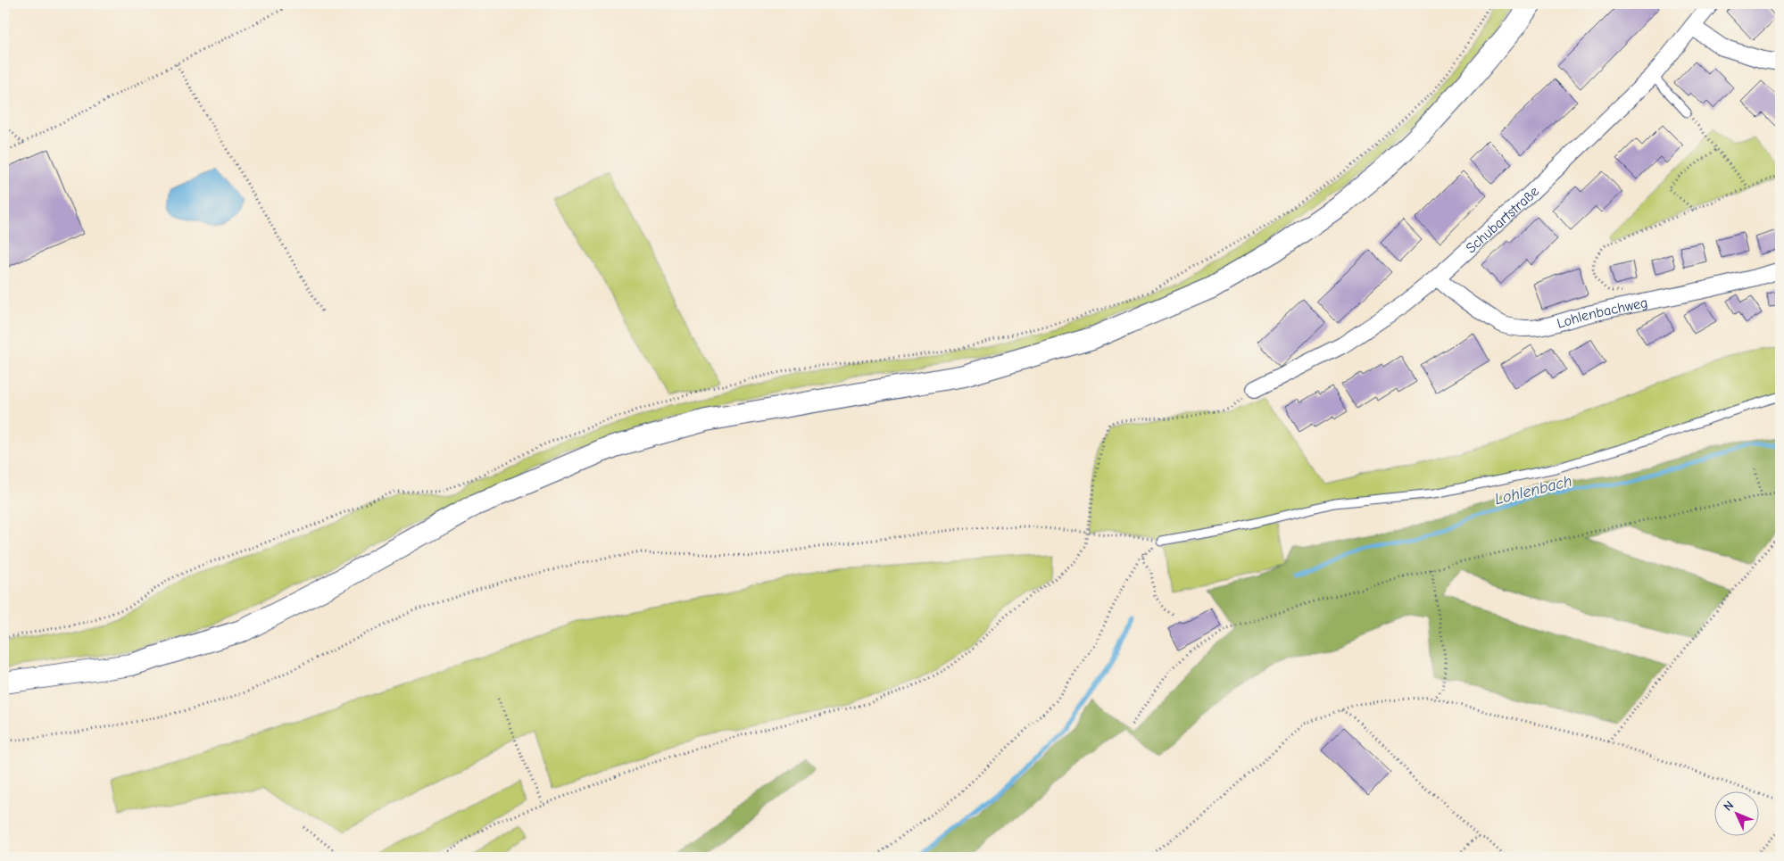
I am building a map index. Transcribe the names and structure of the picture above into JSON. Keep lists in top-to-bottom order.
{
  "streets": {
    "street": ["Schubartstraße", "Lohlenbachweg"]
  },
  "crossings": [
    ["Schubartstraße", "Lohlenbachweg"]
  ],
  "water": ["Lohlenbach"],
  "north": "top left"
}
